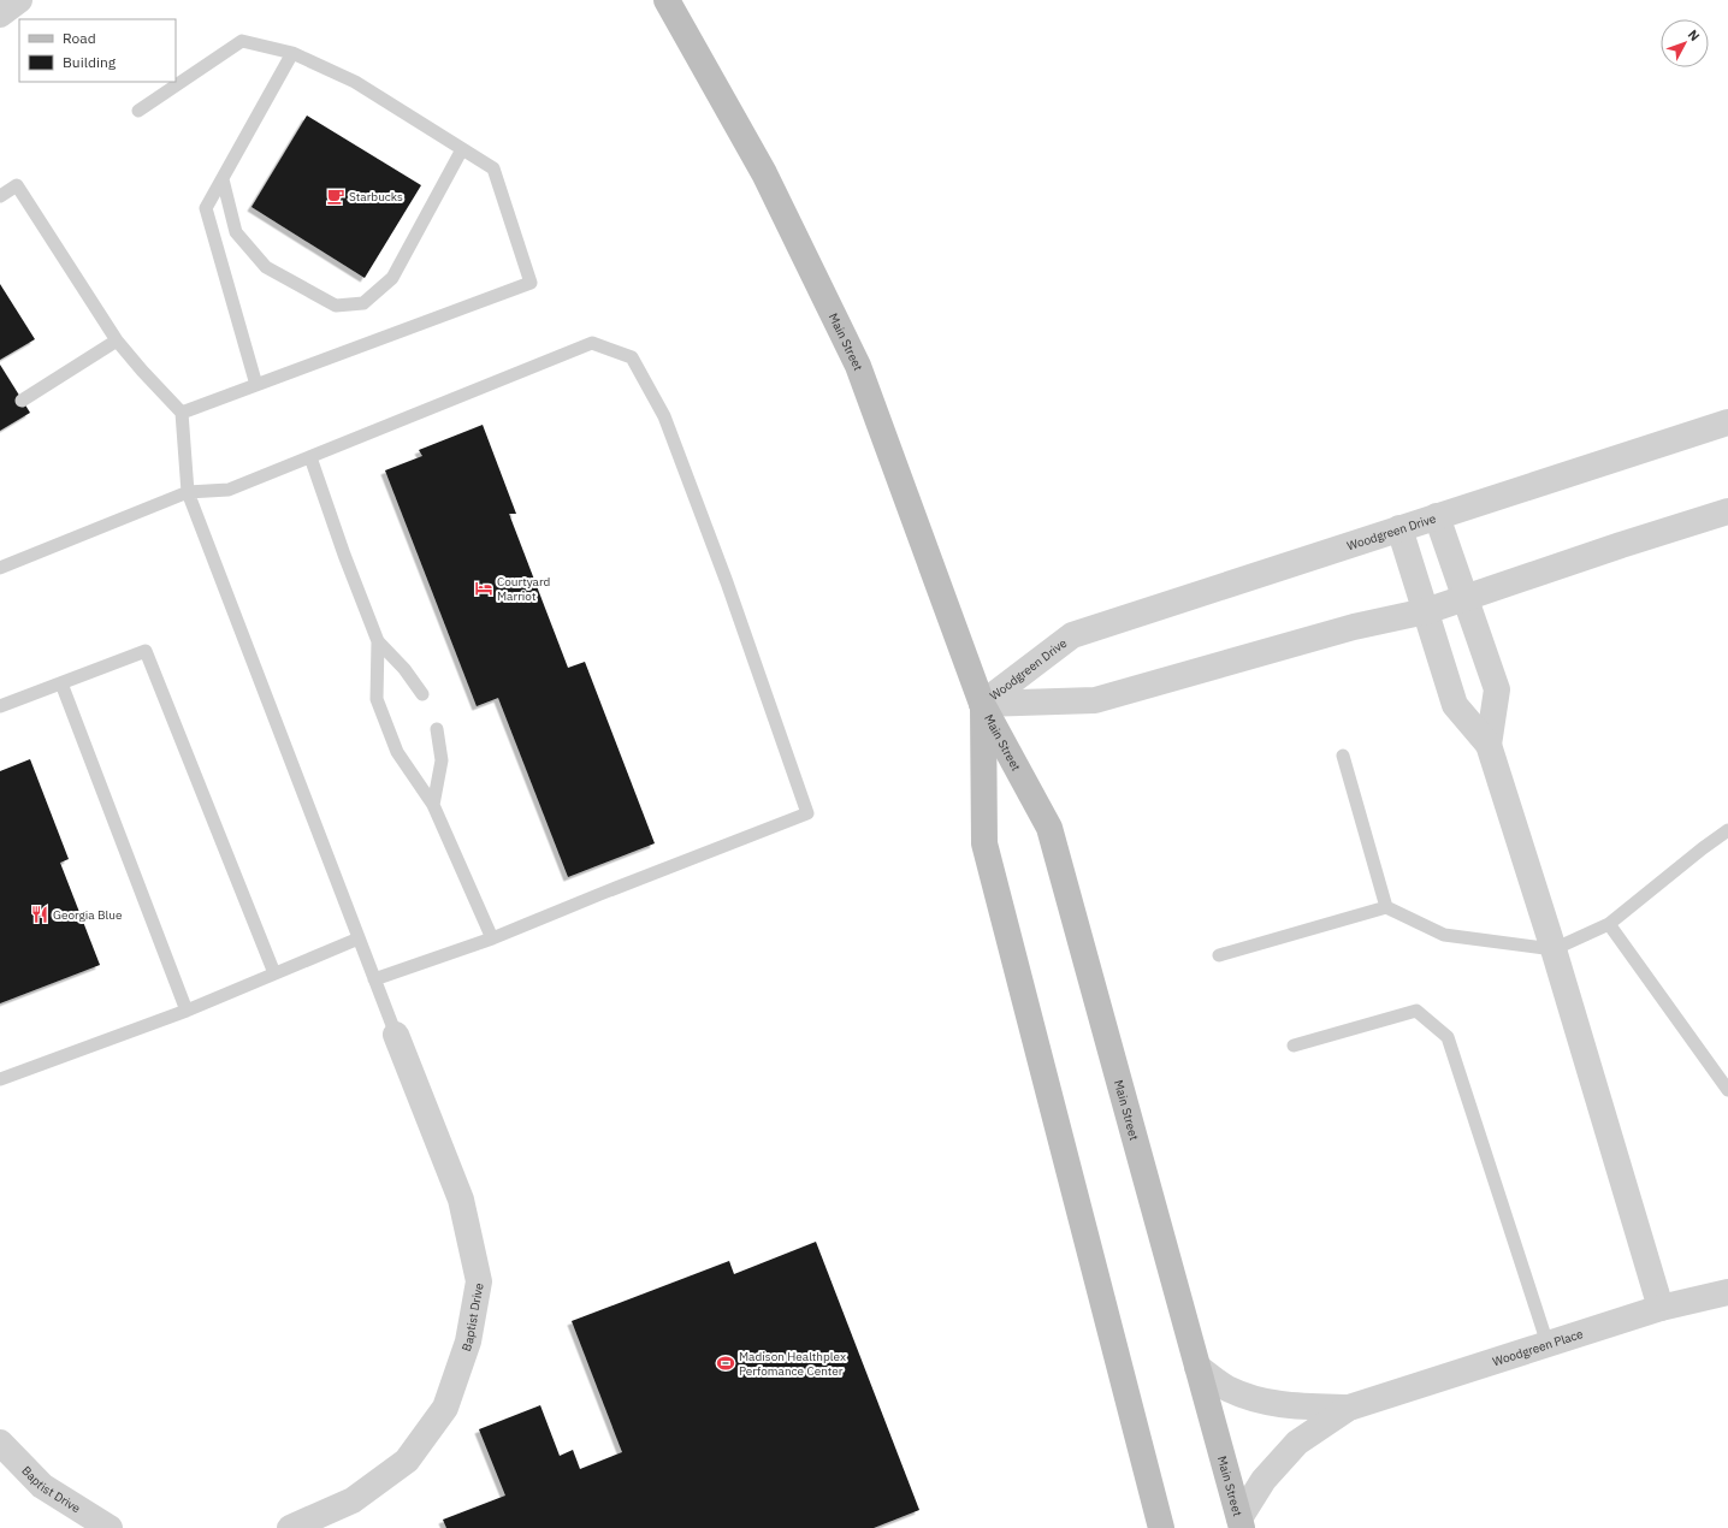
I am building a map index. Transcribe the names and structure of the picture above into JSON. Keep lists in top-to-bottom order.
{
  "streets": {
    "main road": ["Main Street"],
    "street": ["Woodgreen Drive", "Baptist Drive", "Woodgreen Place"]
  },
  "crossings": [
    ["Main Street", "Woodgreen Drive"],
    ["Main Street", "Woodgreen Place"]
  ],
  "places": {
    "cafe": ["Starbucks"],
    "hotel": ["Courtyard Marriot"],
    "restaurant": ["Georgia Blue"],
    "sports": ["Madison Healthplex Perfomance Center"]
  },
  "legend": ["Road", "Building"],
  "north": "top right"
}
